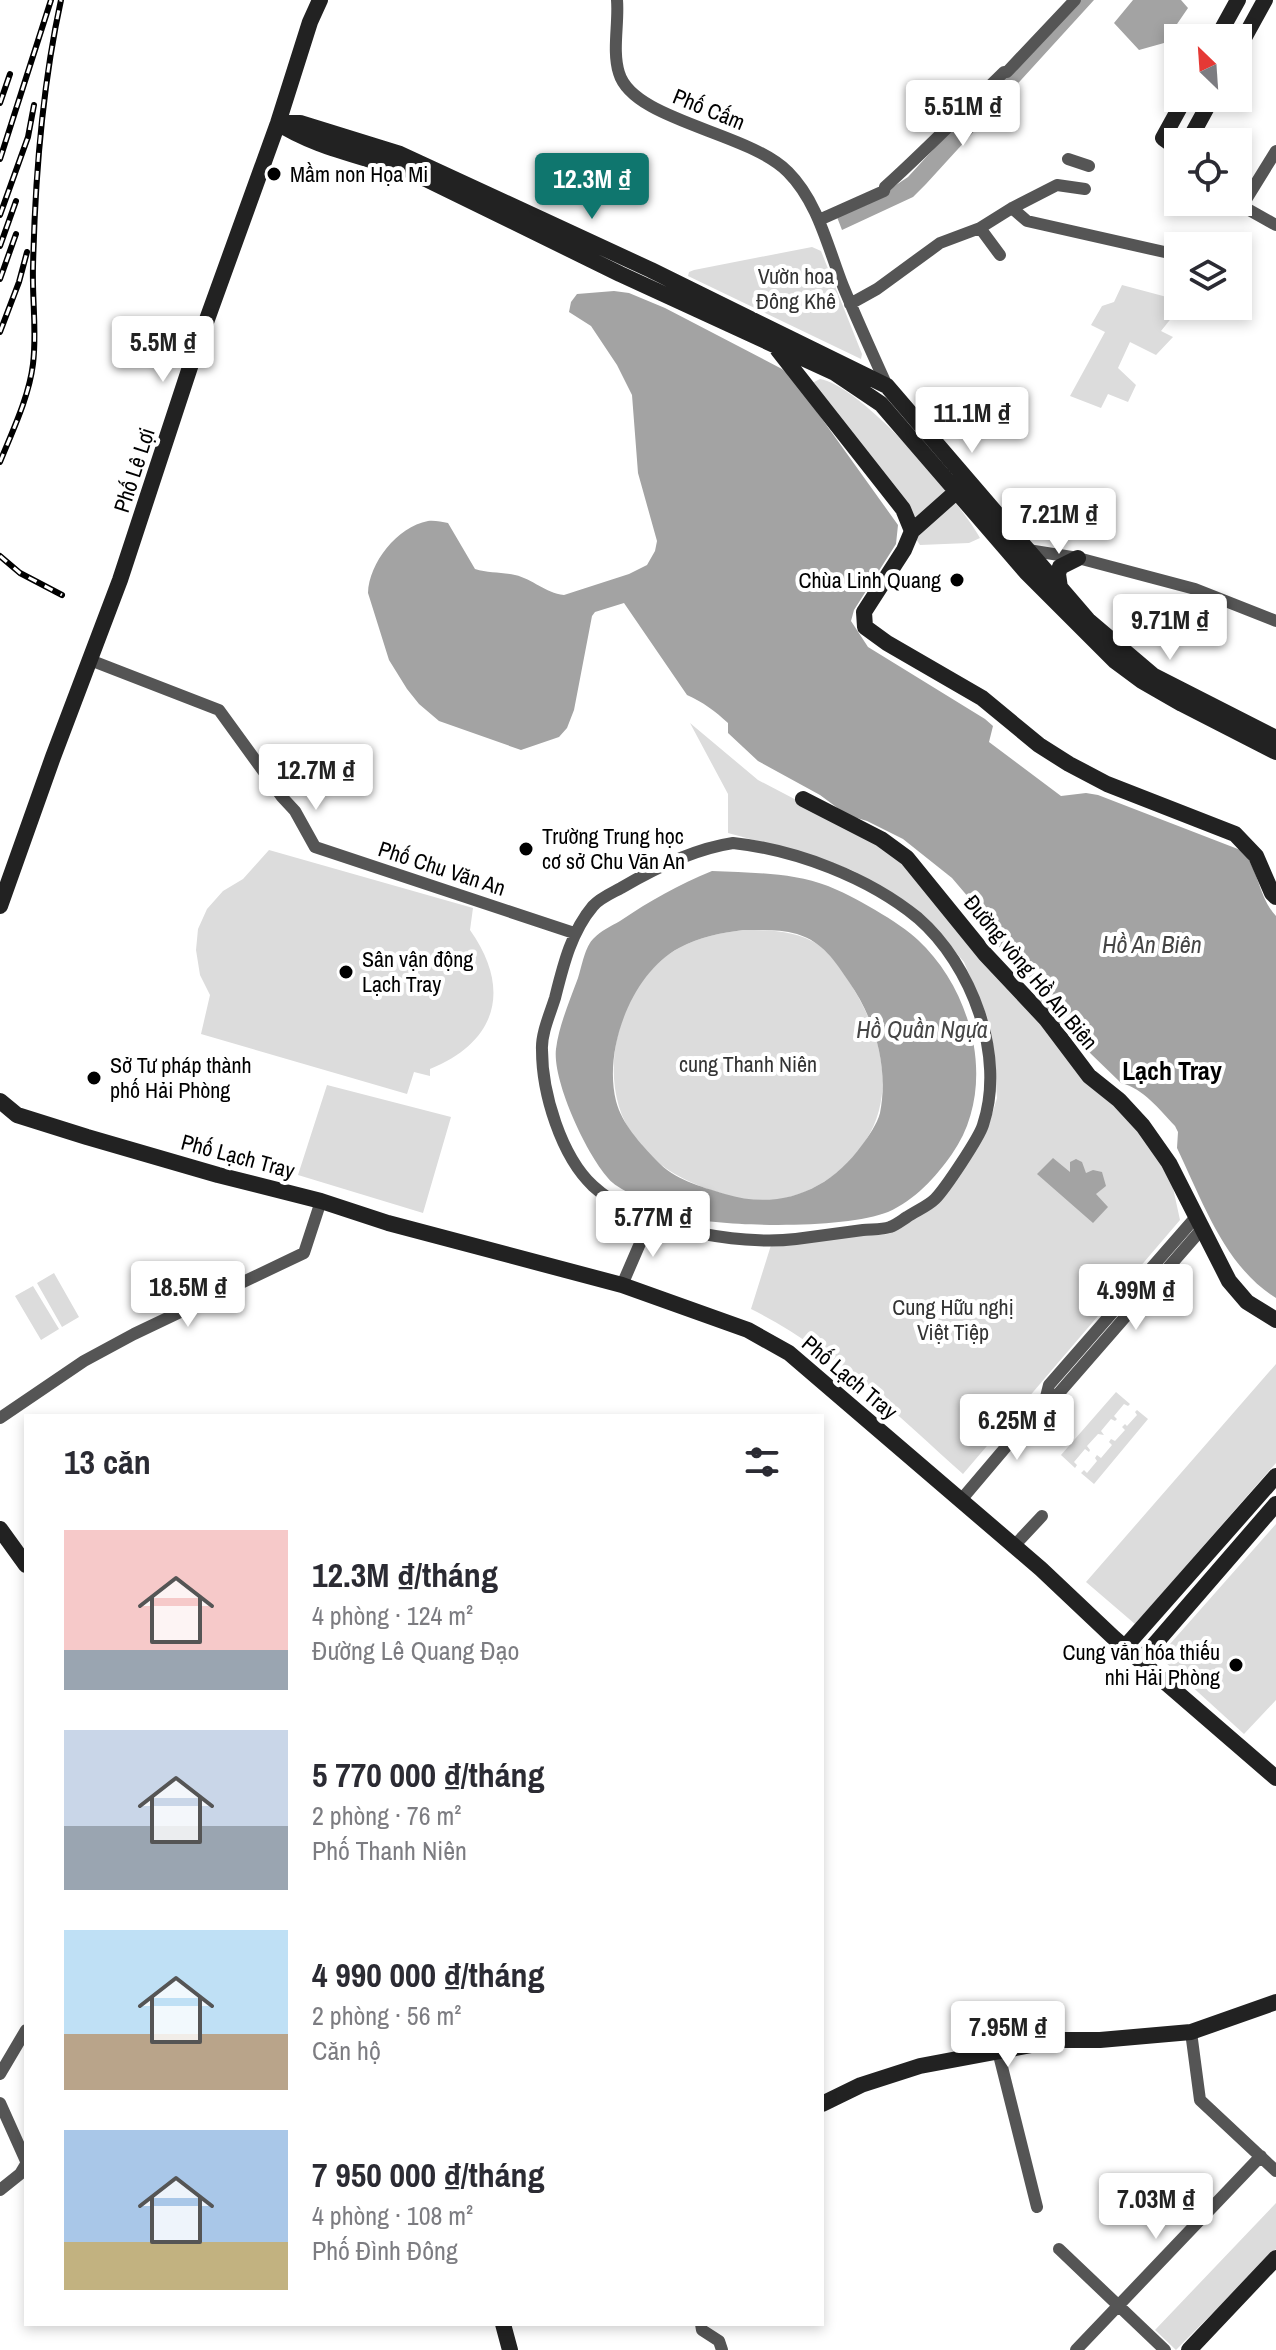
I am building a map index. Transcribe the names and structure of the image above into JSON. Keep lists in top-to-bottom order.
{
  "streets": {
    "street": [
      "Phố Cấm",
      "Phố Lê Lợi",
      "Phố Chu Văn An",
      "Đường vòng Hồ An Biên",
      "Phố Lạch Tray"
    ]
  },
  "crossings": [
    ["Phố Lê Lợi", "Phố Chu Văn An"]
  ],
  "districts": ["Lạch Tray"],
  "water": ["Hồ An Biên", "Hồ Quần Ngựa"],
  "parks": ["Vườn hoa Đông Khê", "cung Thanh Niên", "Cung Hữu nghị Việt Tiệp"],
  "places": [
    "Mầm non Họa Mi",
    "Chùa Linh Quang",
    "Trường Trung học cơ sở Chu Văn An",
    "Sân vận động Lạch Tray",
    "Sở Tư pháp thành phố Hải Phòng",
    "Cung văn hóa thiếu nhi Hải Phòng"
  ],
  "north": "top left",
  "page": {
    "price": [
      "5.51M ₫",
      "12.3M ₫",
      "5.5M ₫",
      "11.1M ₫",
      "7.21M ₫",
      "9.71M ₫",
      "12.7M ₫",
      "5.77M ₫",
      "18.5M ₫",
      "4.99M ₫",
      "6.25M ₫",
      "7.95M ₫",
      "7.03M ₫"
    ],
    "heading": "13 căn",
    "list": [
      {
        "name": "12.3M ₫/tháng",
        "note": "4 phòng · 124 m² · Đường Lê Quang Đạo"
      },
      {
        "name": "5 770 000 ₫/tháng",
        "note": "2 phòng · 76 m² · Phố Thanh Niên"
      },
      {
        "name": "4 990 000 ₫/tháng",
        "note": "2 phòng · 56 m² · Căn hộ"
      },
      {
        "name": "7 950 000 ₫/tháng",
        "note": "4 phòng · 108 m² · Phố Đình Đông"
      }
    ]
  }
}
